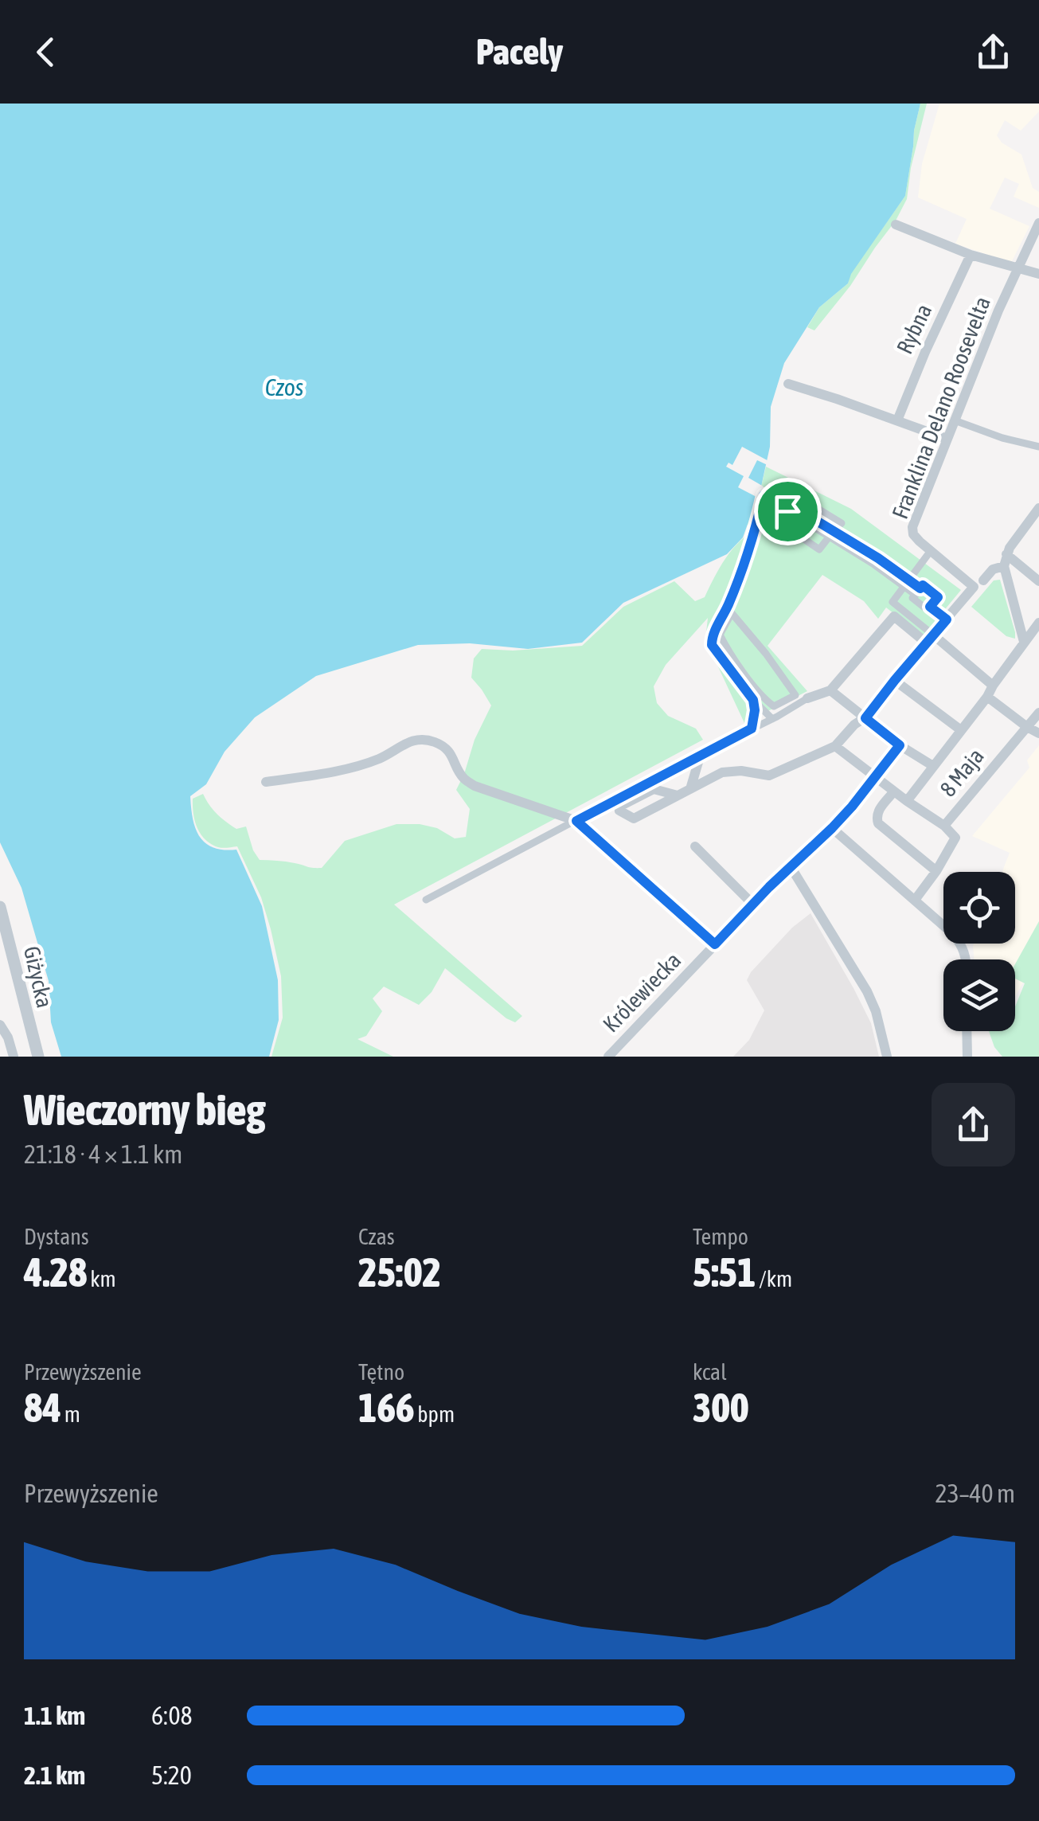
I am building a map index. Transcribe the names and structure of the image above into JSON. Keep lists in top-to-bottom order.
{
  "streets": {
    "street": [
      "Rybna",
      "Franklina Delano Roosevelta",
      "8 Maja",
      "Giżycka",
      "Królewiecka"
    ]
  },
  "water": ["Czos"],
  "page": {
    "header": "Pacely",
    "heading": ["Wieczorny bieg", "21:18 · 4 × 1.1 km"],
    "stats": [
      ["Dystans", "4.28 km"],
      ["Czas", "25:02"],
      ["Tempo", "5:51 /km"],
      ["Przewyższenie", "84 m"],
      ["Tętno", "166 bpm"],
      ["kcal", "300"]
    ],
    "chart": ["Przewyższenie", "23–40 m"],
    "list": [
      {
        "name": "1.1 km",
        "note": "6:08"
      },
      {
        "name": "2.1 km",
        "note": "5:20"
      }
    ]
  }
}
